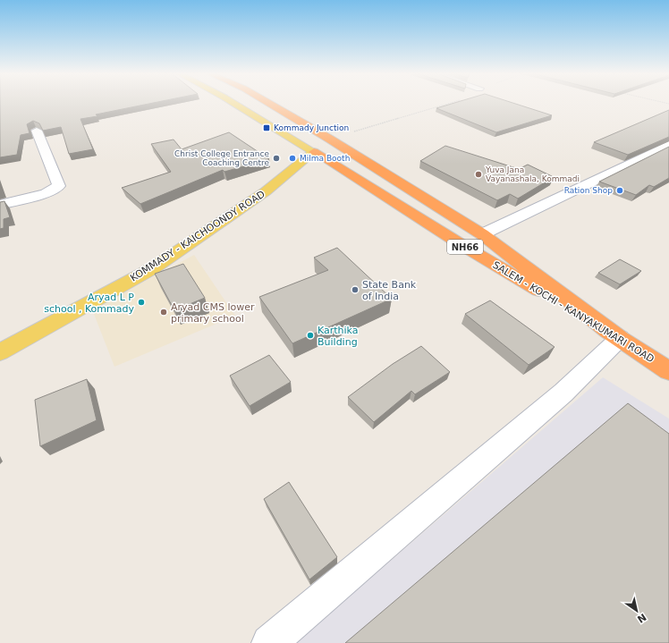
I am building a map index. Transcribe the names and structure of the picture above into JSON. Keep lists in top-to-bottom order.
{
  "streets": {
    "highway": ["NH66", "SALEM - KOCHI - KANYAKUMARI ROAD"],
    "main road": ["KOMMADY - KAICHOONDY ROAD"]
  },
  "crossings": [
    ["KOMMADY - KAICHOONDY ROAD", "NH66"],
    ["KOMMADY - KAICHOONDY ROAD", "SALEM - KOCHI - KANYAKUMARI ROAD"],
    ["NH66", "SALEM - KOCHI - KANYAKUMARI ROAD"]
  ],
  "places": {
    "transit": ["Kommady Junction"],
    "other": [
      "Christ College Entrance Coaching Centre",
      "Milma Booth",
      "Yuva Jana Vayanashala, Kommadi",
      "Ration Shop",
      "State Bank of India",
      "Aryad L P school , Kommady",
      "Aryad CMS lower primary school",
      "Karthika Building"
    ]
  },
  "north": "bottom right"
}
